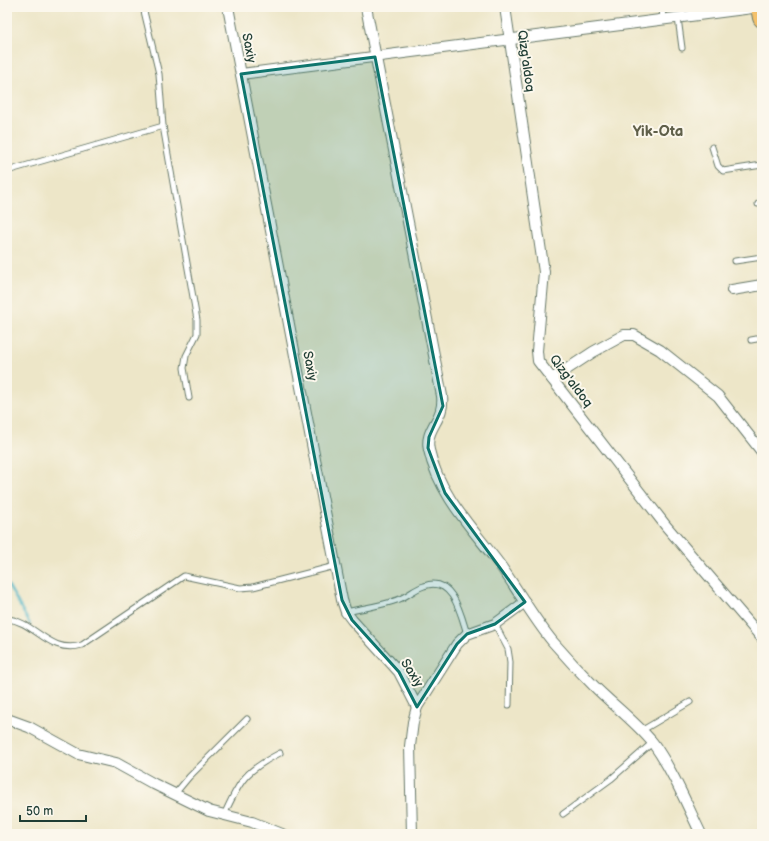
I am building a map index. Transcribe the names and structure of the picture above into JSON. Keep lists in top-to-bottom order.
{
  "streets": {
    "street": ["Saxiy", "Qizg'aldoq"]
  },
  "districts": ["Yik-Ota"],
  "scale_bar": "50 m"
}
